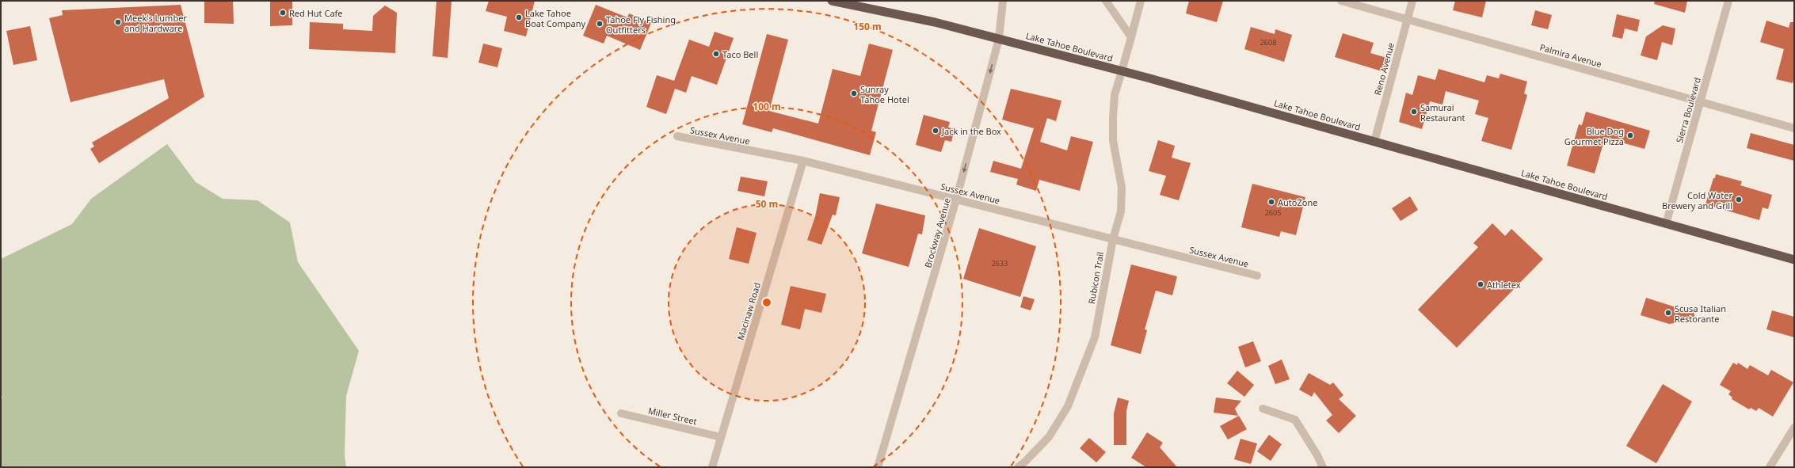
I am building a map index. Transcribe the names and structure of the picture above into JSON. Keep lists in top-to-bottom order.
{
  "streets": {
    "highway": ["Lake Tahoe Boulevard"],
    "street": [
      "Palmira Avenue",
      "Reno Avenue",
      "Sierra Boulevard",
      "Sussex Avenue",
      "Brockway Avenue",
      "Rubicon Trail",
      "Macinaw Road",
      "Miller Street"
    ]
  },
  "crossings": [
    ["Lake Tahoe Boulevard", "Reno Avenue"],
    ["Lake Tahoe Boulevard", "Sierra Boulevard"],
    ["Lake Tahoe Boulevard", "Brockway Avenue"],
    ["Lake Tahoe Boulevard", "Rubicon Trail"],
    ["Palmira Avenue", "Reno Avenue"],
    ["Palmira Avenue", "Sierra Boulevard"],
    ["Sussex Avenue", "Brockway Avenue"],
    ["Sussex Avenue", "Rubicon Trail"],
    ["Sussex Avenue", "Macinaw Road"],
    ["Macinaw Road", "Miller Street"]
  ],
  "places": [
    "Red Hut Cafe",
    "Lake Tahoe Boat Company",
    "Meek's Lumber and Hardware",
    "Tahoe Fly Fishing Outfitters",
    "Taco Bell",
    "Sunray Tahoe Hotel",
    "Samurai Restaurant",
    "Jack in the Box",
    "Blue Dog Gourmet Pizza",
    "Cold Water Brewery and Grill",
    "AutoZone",
    "Athletex",
    "Scusa Italian Restorante"
  ],
  "house_numbers": ["2608", "2605", "2633"],
  "rings": ["150 m", "100 m", "50 m"]
}
